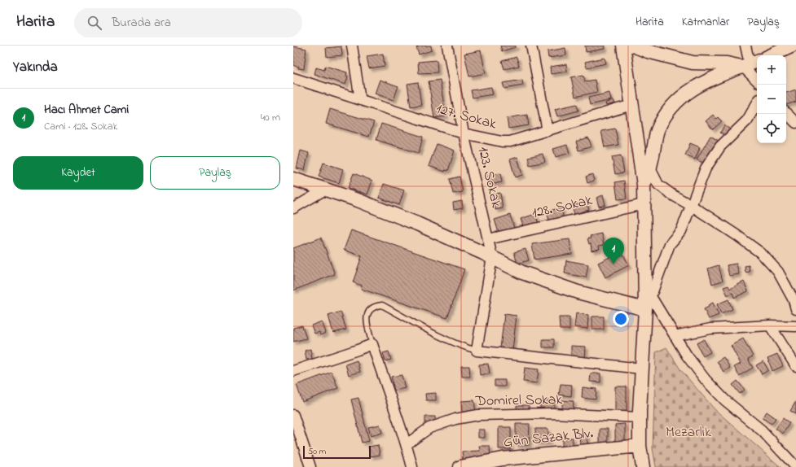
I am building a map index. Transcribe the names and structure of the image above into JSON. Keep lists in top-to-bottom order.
{
  "streets": {
    "main road": ["Gün Sazak Blv."],
    "street": [
      "127. Sokak",
      "123. Sokak",
      "128. Sokak",
      "Domirel Sokak"
    ]
  },
  "crossings": [
    ["127. Sokak", "123. Sokak"],
    ["123. Sokak", "128. Sokak"]
  ],
  "parks": ["Mezarlık"],
  "scale_bar": "50 m",
  "page": {
    "header": "Harita",
    "search": "Burada ara",
    "nav": ["Harita", "Katmanlar", "Paylaş"],
    "heading": "Yakında",
    "map_buttons": ["+", "−"],
    "list": [
      {
        "mark": "1",
        "name": "Hacı Ahmet Cami",
        "note": "Cami · 128. Sokak",
        "value": "40 m"
      }
    ],
    "buttons": ["Kaydet", "Paylaş"],
    "pins": "1",
    "scale": "50 m"
  }
}
